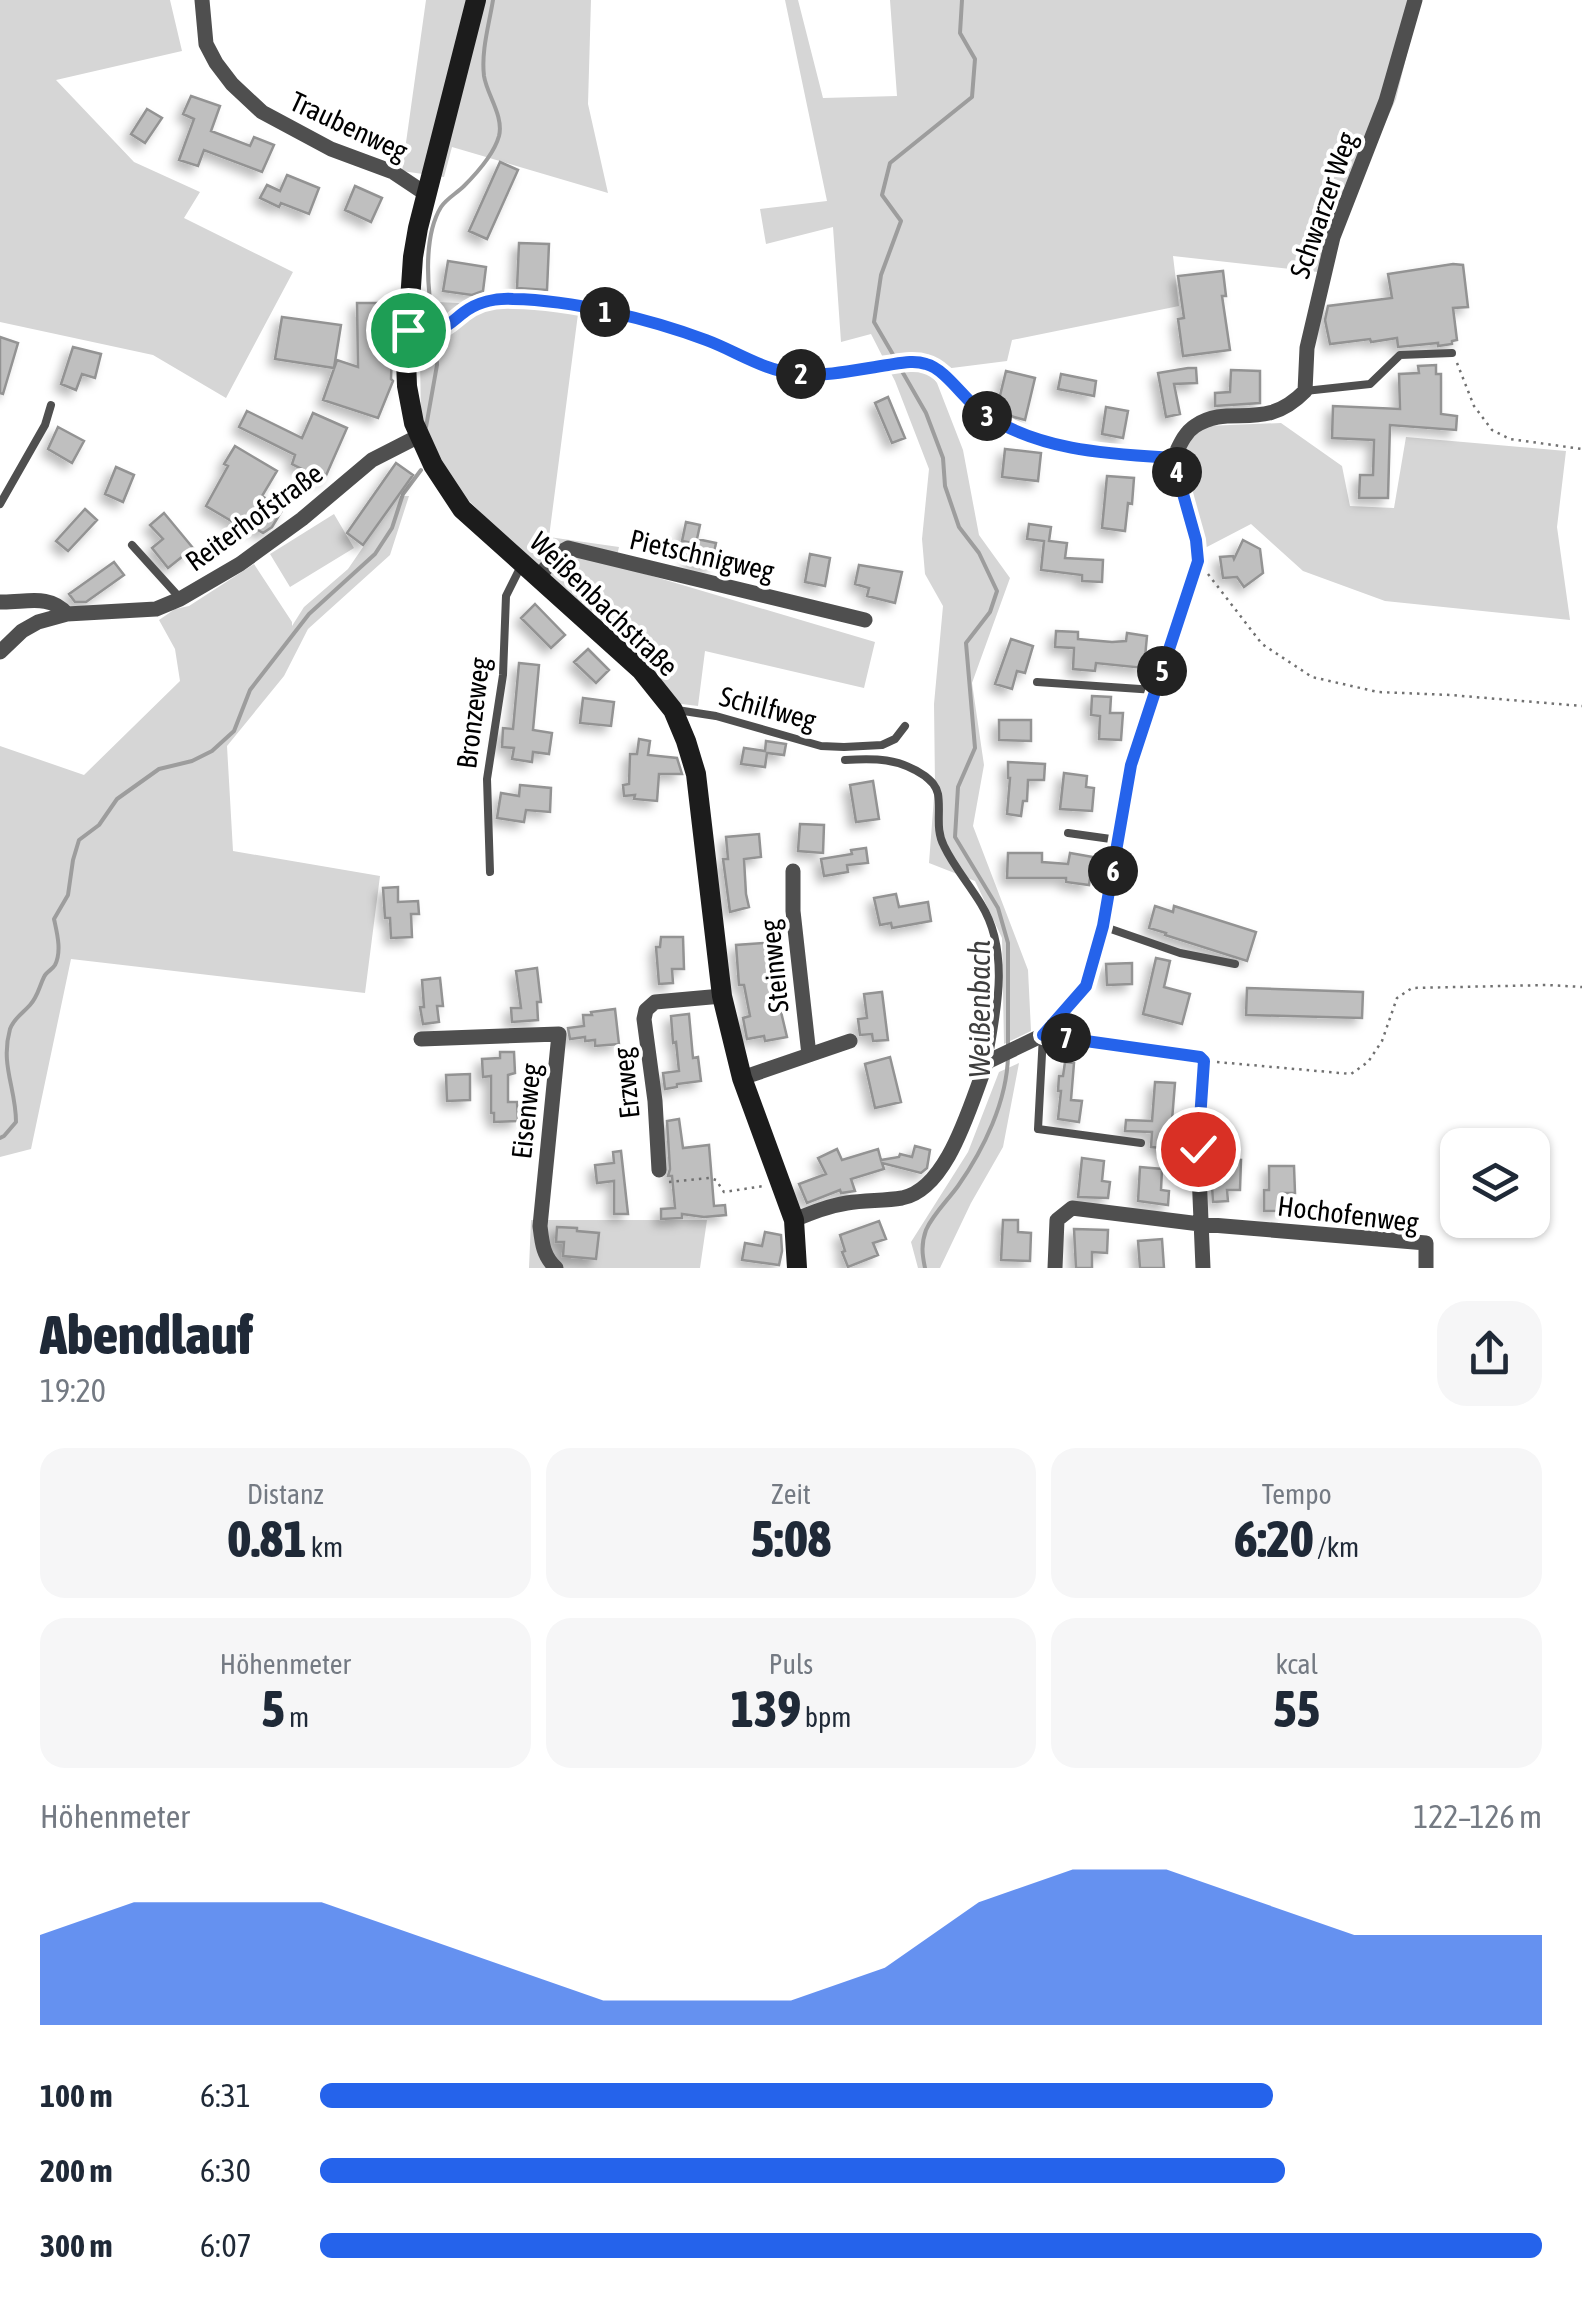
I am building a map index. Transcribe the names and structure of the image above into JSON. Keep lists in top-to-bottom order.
{
  "streets": {
    "main road": ["Weißenbachstraße"],
    "street": [
      "Traubenweg",
      "Schwarzer Weg",
      "Reiterhofstraße",
      "Pietschnigweg",
      "Steinweg",
      "Erzweg",
      "Eisenweg",
      "Hochofenweg"
    ],
    "lane": ["Schilfweg", "Bronzeweg"]
  },
  "crossings": [
    ["Traubenweg", "Weißenbachstraße"],
    ["Reiterhofstraße", "Weißenbachstraße"],
    ["Pietschnigweg", "Weißenbachstraße"],
    ["Pietschnigweg", "Bronzeweg"],
    ["Weißenbachstraße", "Schilfweg"],
    ["Weißenbachstraße", "Bronzeweg"],
    ["Weißenbachstraße", "Erzweg"]
  ],
  "water": ["Weißenbach"],
  "page": {
    "pins": [
      "1",
      "2",
      "3",
      "4",
      "5",
      "6",
      "7"
    ],
    "heading": ["Abendlauf", "19:20"],
    "stats": [
      ["Distanz", "0.81 km"],
      ["Zeit", "5:08"],
      ["Tempo", "6:20 /km"],
      ["Höhenmeter", "5 m"],
      ["Puls", "139 bpm"],
      ["kcal", "55"]
    ],
    "chart": ["Höhenmeter", "122–126 m"],
    "list": [
      {
        "name": "100 m",
        "note": "6:31"
      },
      {
        "name": "200 m",
        "note": "6:30"
      },
      {
        "name": "300 m",
        "note": "6:07"
      }
    ]
  }
}
